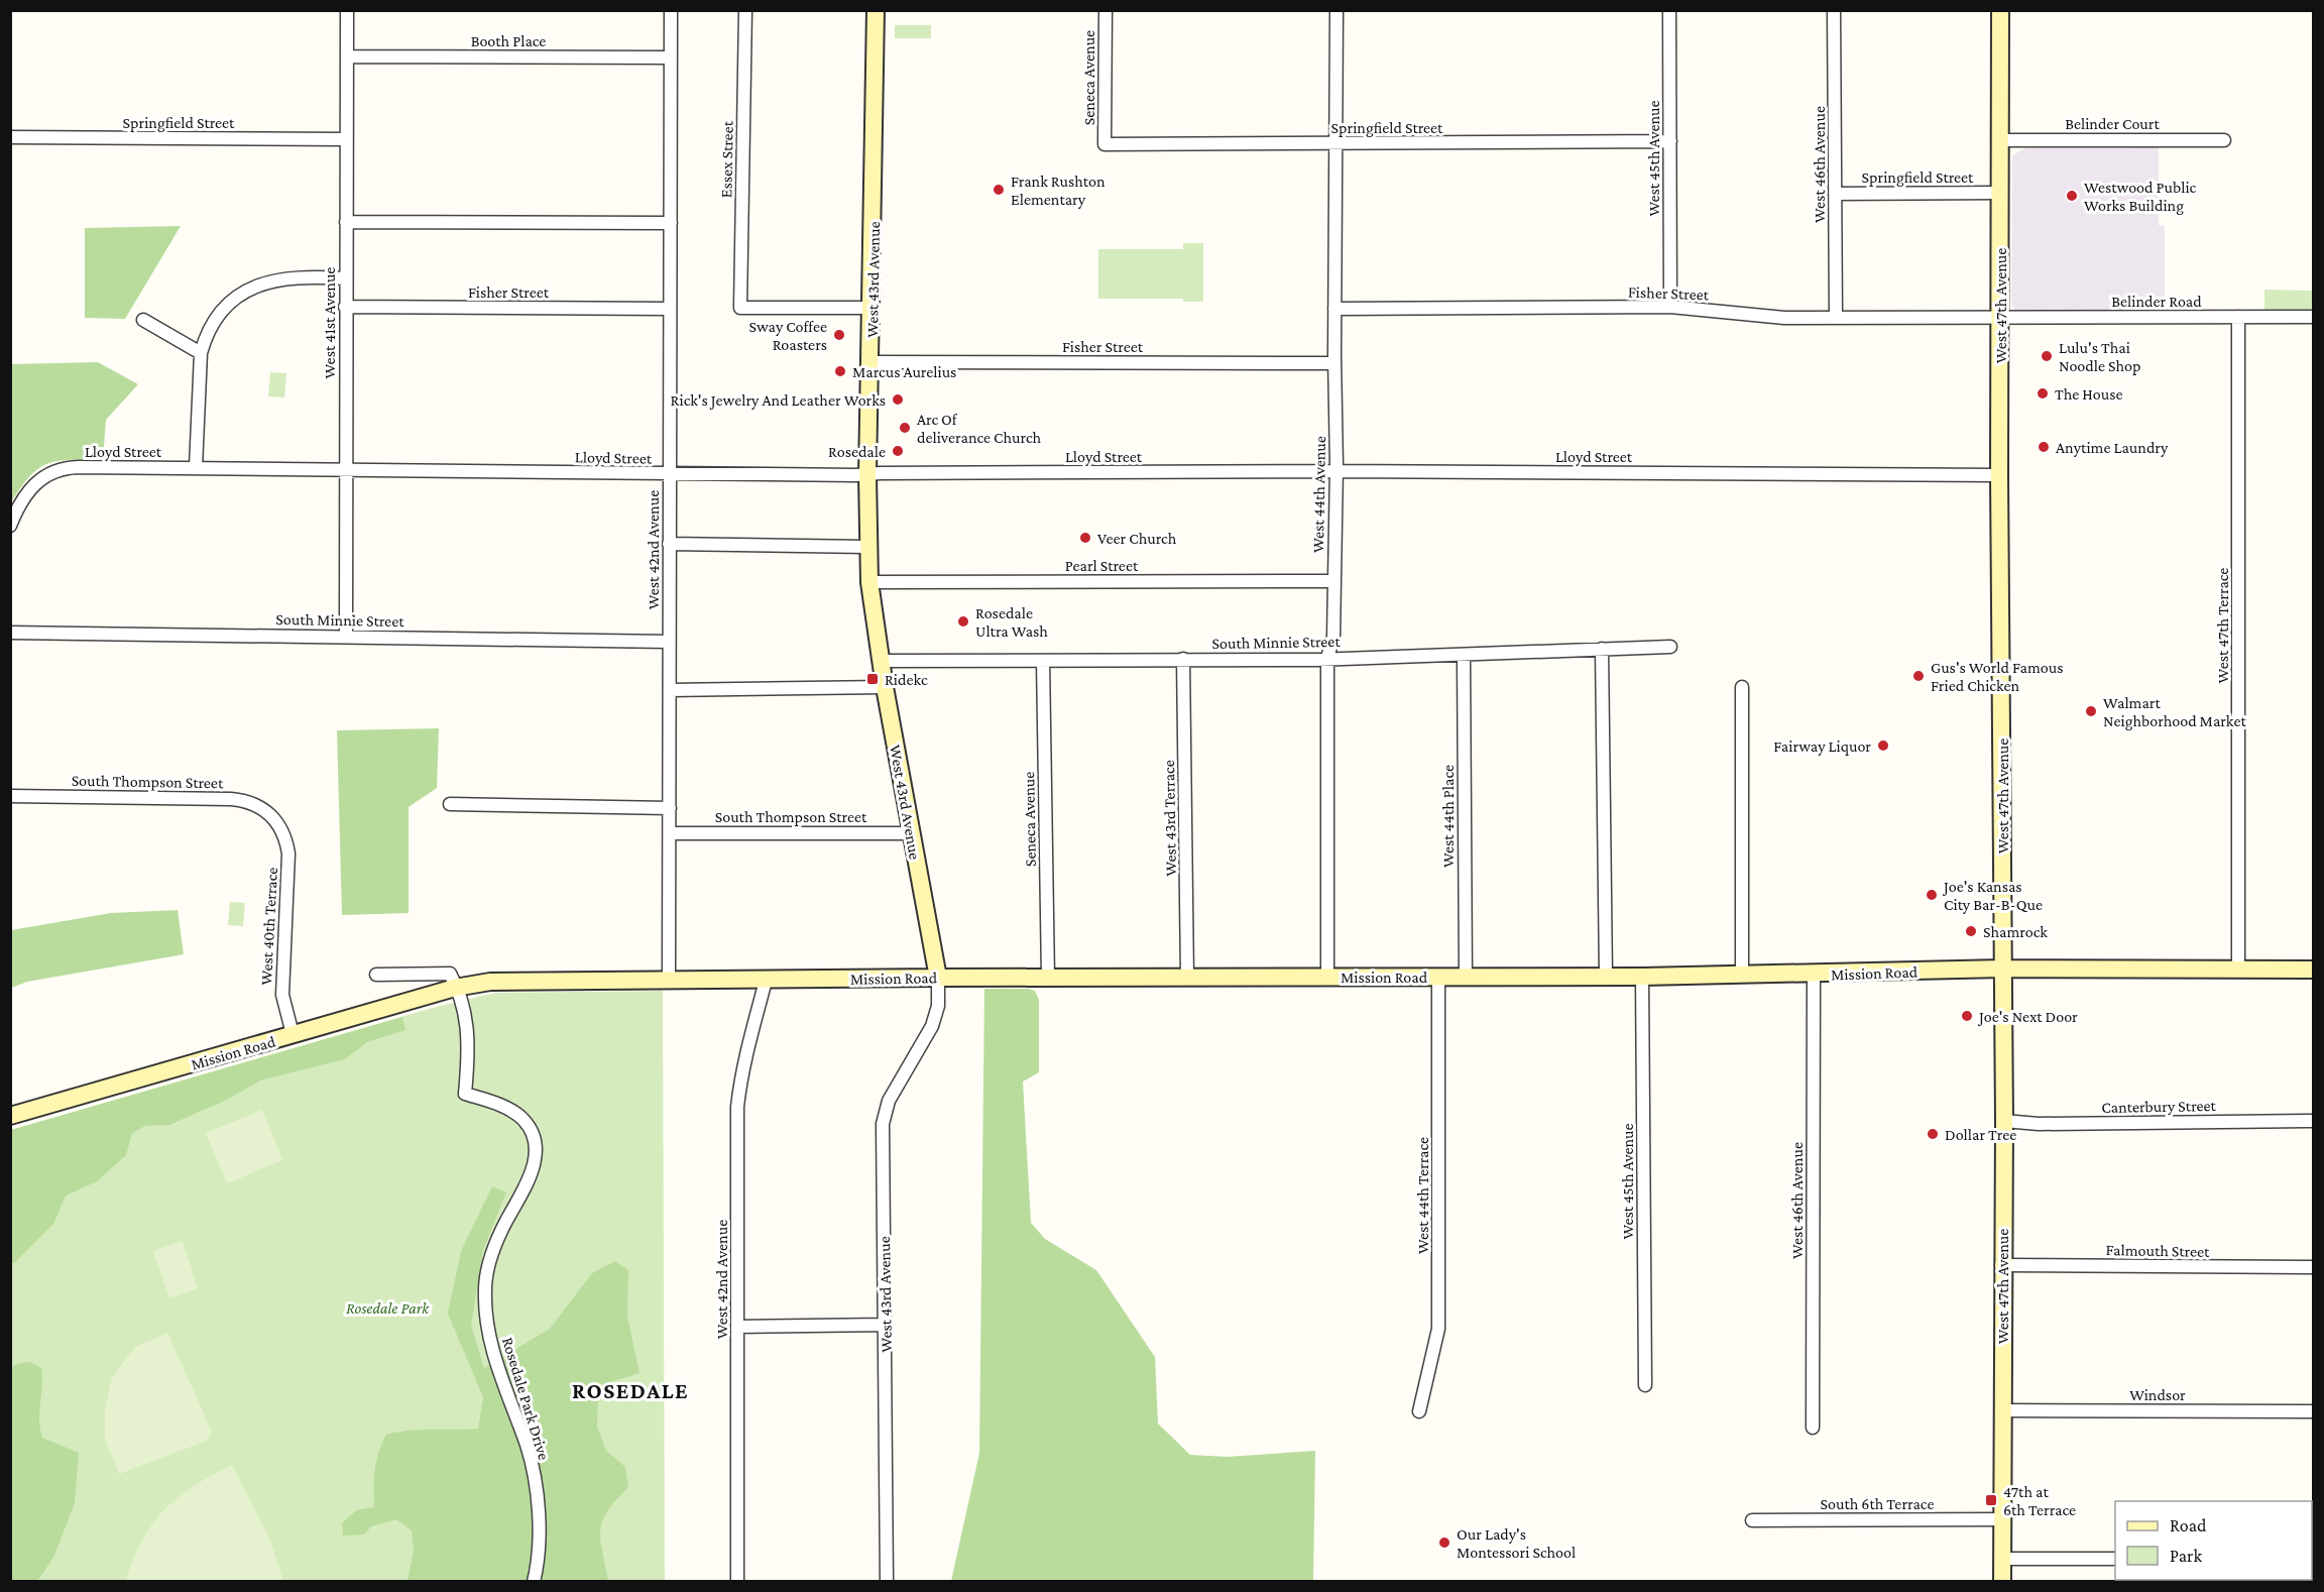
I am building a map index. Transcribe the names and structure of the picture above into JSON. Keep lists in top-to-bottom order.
{
  "streets": {
    "street": [
      "Booth Place",
      "Seneca Avenue",
      "Springfield Street",
      "Belinder Court",
      "West 45th Avenue",
      "Essex Street",
      "West 46th Avenue",
      "West 43rd Avenue",
      "Fisher Street",
      "Belinder Road",
      "West 47th Avenue",
      "West 41st Avenue",
      "Lloyd Street",
      "West 44th Avenue",
      "West 42nd Avenue",
      "Pearl Street",
      "South Minnie Street",
      "West 47th Terrace",
      "South Thompson Street",
      "West 44th Place",
      "West 43rd Terrace",
      "West 40th Terrace",
      "Mission Road",
      "Canterbury Street",
      "West 44th Terrace",
      "Falmouth Street",
      "Windsor",
      "Rosedale Park Drive",
      "South 6th Terrace"
    ]
  },
  "crossings": [
    ["Booth Place", "West 41st Avenue"],
    ["Booth Place", "West 42nd Avenue"],
    ["Seneca Avenue", "Springfield Street"],
    ["Seneca Avenue", "South Minnie Street"],
    ["Seneca Avenue", "Mission Road"],
    ["Springfield Street", "West 45th Avenue"],
    ["Springfield Street", "West 46th Avenue"],
    ["Springfield Street", "West 47th Avenue"],
    ["Springfield Street", "West 41st Avenue"],
    ["Springfield Street", "West 44th Avenue"],
    ["Belinder Court", "West 47th Avenue"],
    ["West 45th Avenue", "Fisher Street"],
    ["West 45th Avenue", "Mission Road"],
    ["Essex Street", "West 43rd Avenue"],
    ["West 46th Avenue", "Fisher Street"],
    ["West 46th Avenue", "Mission Road"],
    ["West 43rd Avenue", "Fisher Street"],
    ["West 43rd Avenue", "Lloyd Street"],
    ["West 43rd Avenue", "Pearl Street"],
    ["West 43rd Avenue", "South Minnie Street"],
    ["West 43rd Avenue", "South Thompson Street"],
    ["West 43rd Avenue", "Mission Road"],
    ["Fisher Street", "Belinder Road"],
    ["Fisher Street", "West 47th Avenue"],
    ["Fisher Street", "West 41st Avenue"],
    ["Fisher Street", "West 44th Avenue"],
    ["Fisher Street", "West 42nd Avenue"],
    ["Belinder Road", "West 47th Avenue"],
    ["Belinder Road", "West 47th Terrace"],
    ["West 47th Avenue", "Lloyd Street"],
    ["West 47th Avenue", "Mission Road"],
    ["West 47th Avenue", "Canterbury Street"],
    ["West 47th Avenue", "Falmouth Street"],
    ["West 47th Avenue", "Windsor"],
    ["West 47th Avenue", "South 6th Terrace"],
    ["West 41st Avenue", "Lloyd Street"],
    ["West 41st Avenue", "South Minnie Street"],
    ["Lloyd Street", "West 44th Avenue"],
    ["Lloyd Street", "West 42nd Avenue"],
    ["West 44th Avenue", "Pearl Street"],
    ["West 44th Avenue", "South Minnie Street"],
    ["West 44th Avenue", "Mission Road"],
    ["West 42nd Avenue", "South Minnie Street"],
    ["West 42nd Avenue", "South Thompson Street"],
    ["West 42nd Avenue", "Mission Road"],
    ["South Minnie Street", "West 44th Place"],
    ["South Minnie Street", "West 43rd Terrace"],
    ["West 47th Terrace", "Mission Road"],
    ["South Thompson Street", "West 40th Terrace"],
    ["West 44th Place", "Mission Road"],
    ["West 43rd Terrace", "Mission Road"],
    ["West 40th Terrace", "Mission Road"],
    ["Mission Road", "West 44th Terrace"],
    ["Mission Road", "Rosedale Park Drive"]
  ],
  "districts": ["ROSEDALE"],
  "parks": ["Rosedale Park"],
  "places": {
    "other": [
      "Frank Rushton Elementary",
      "Westwood Public Works Building",
      "Sway Coffee Roasters",
      "Lulu's Thai Noodle Shop",
      "Marcus Aurelius",
      "The House",
      "Rick's Jewelry And Leather Works",
      "Arc Of deliverance Church",
      "Anytime Laundry",
      "Rosedale",
      "Veer Church",
      "Rosedale Ultra Wash",
      "Gus's World Famous Fried Chicken",
      "Walmart Neighborhood Market",
      "Fairway Liquor",
      "Joe's Kansas City Bar-B-Que",
      "Shamrock",
      "Joe's Next Door",
      "Dollar Tree",
      "Our Lady's Montessori School"
    ],
    "transit": ["Ridekc", "47th at 6th Terrace"]
  },
  "legend": ["Road", "Park"]
}
